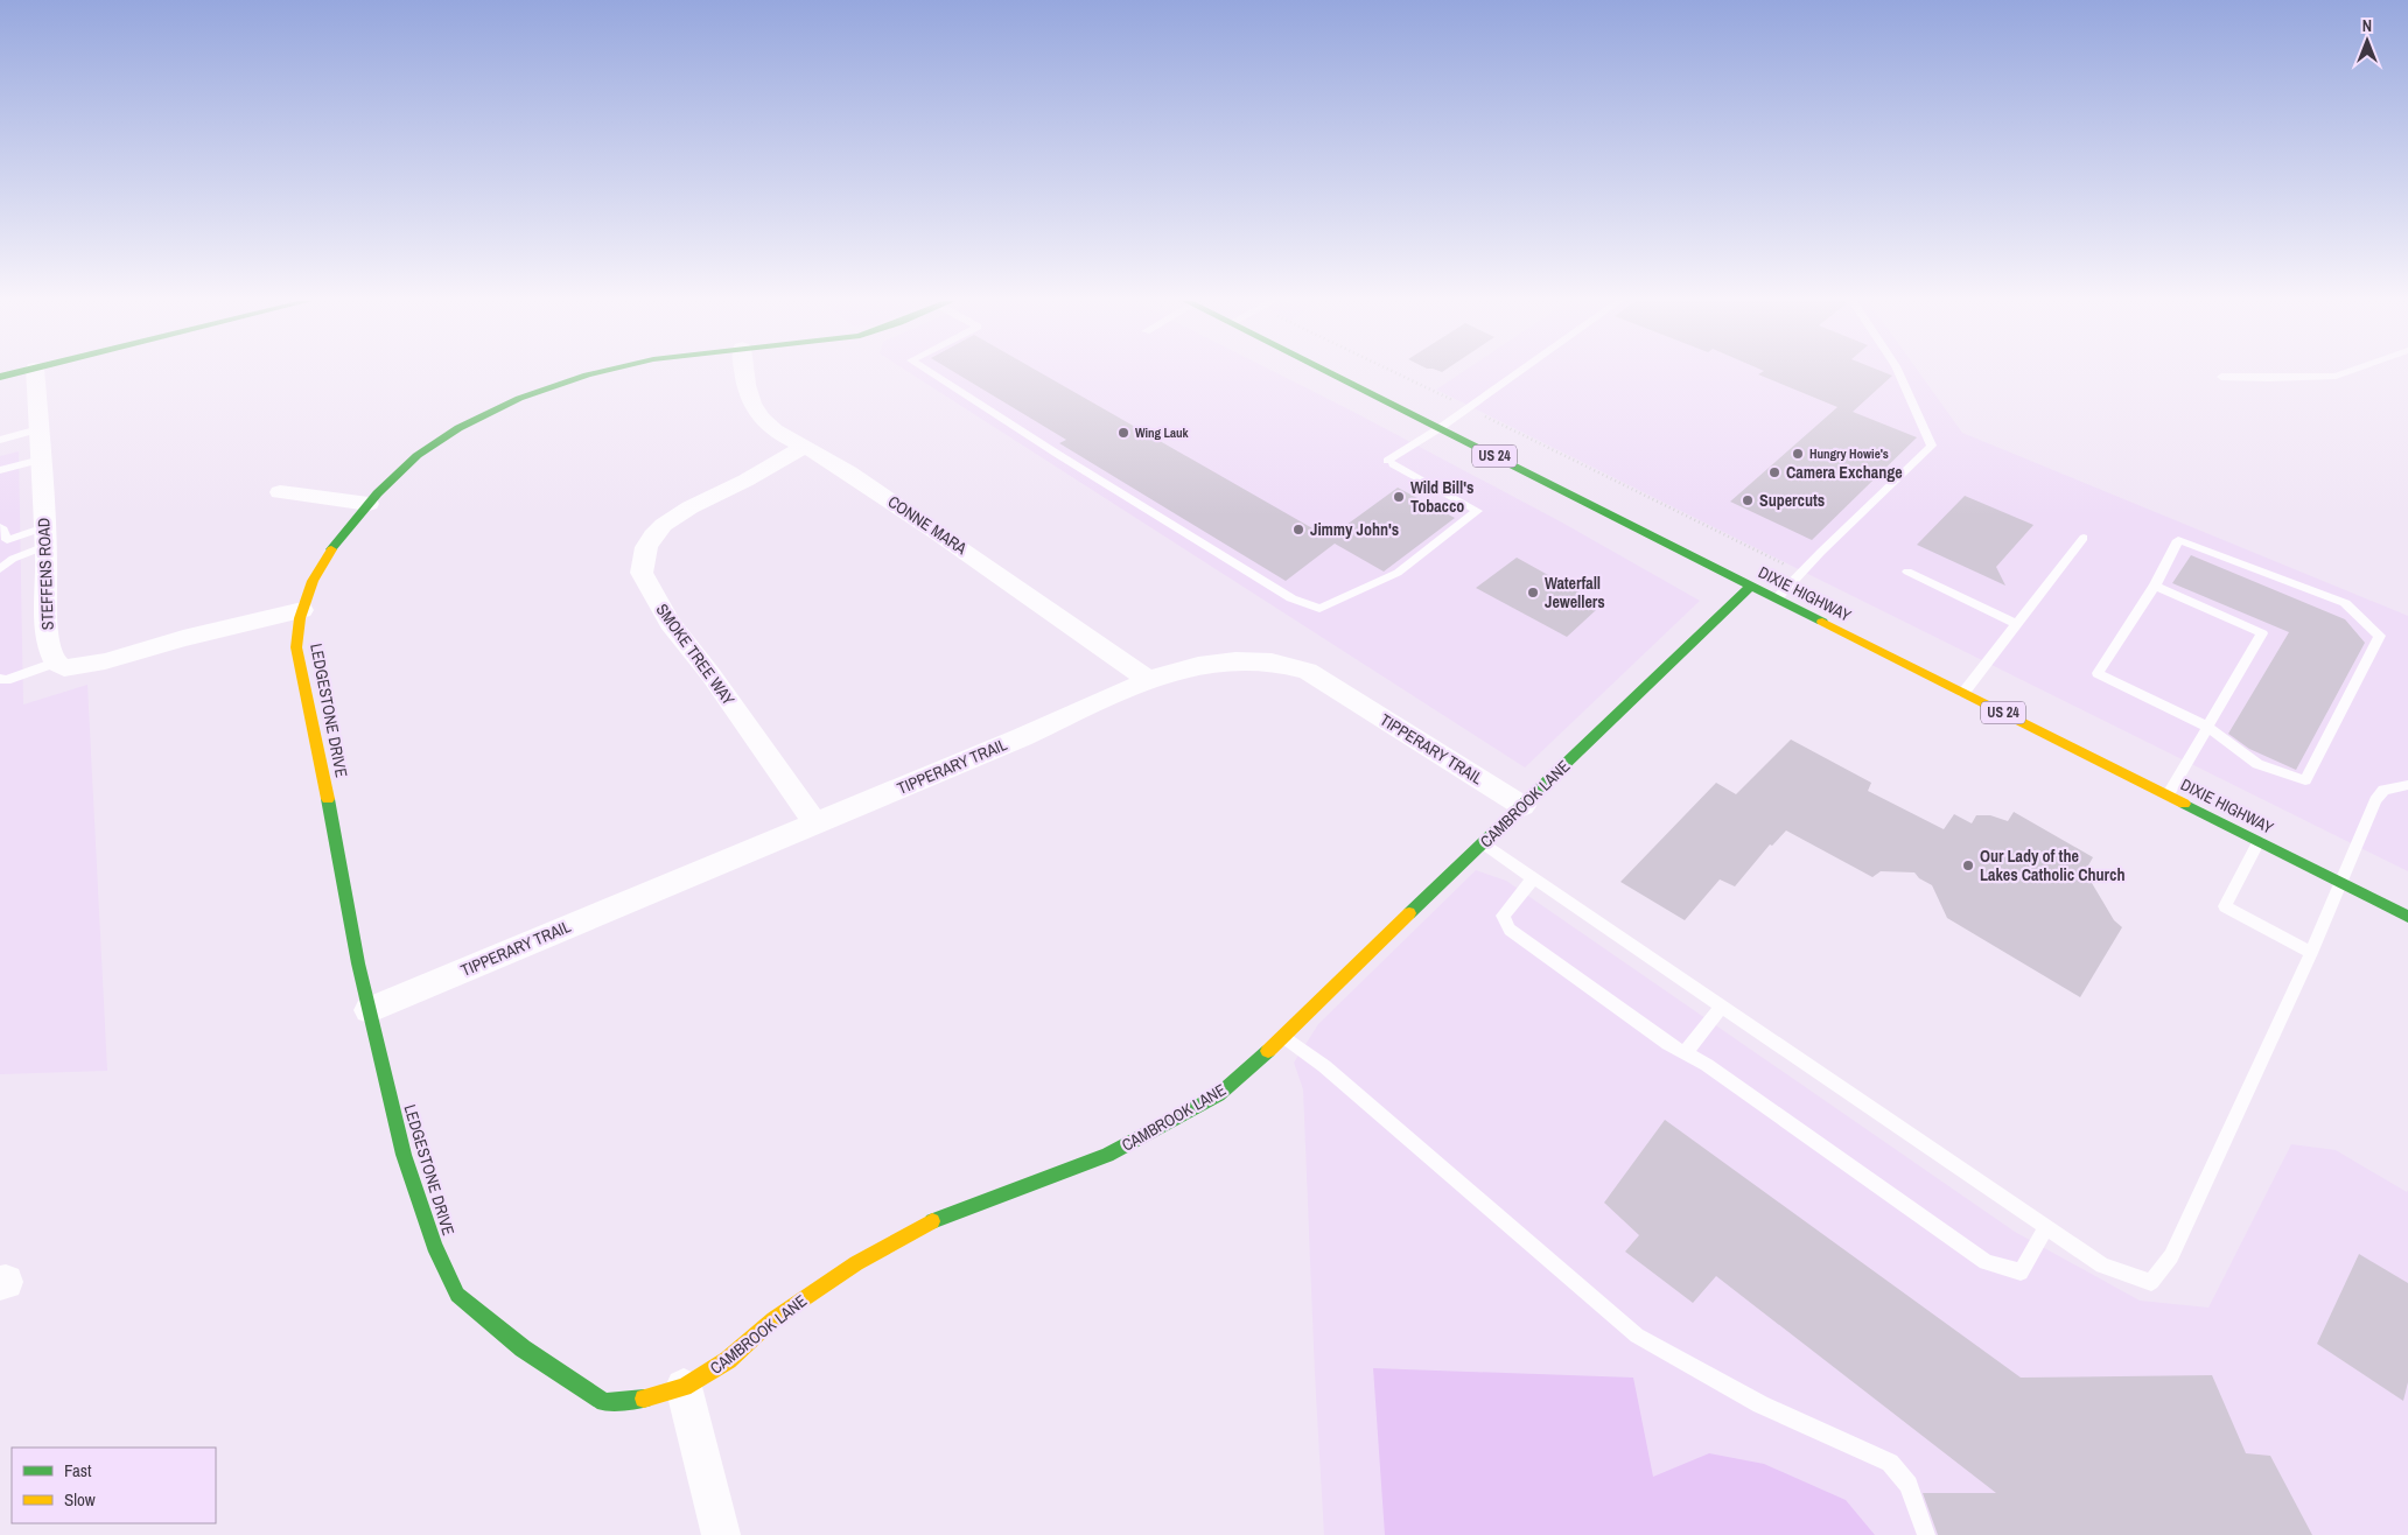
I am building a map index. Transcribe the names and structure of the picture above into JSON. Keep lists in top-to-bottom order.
{
  "streets": {
    "street": [
      "US 24",
      "CONNE MARA",
      "STEFFENS ROAD",
      "DIXIE HIGHWAY",
      "SMOKE TREE WAY",
      "LEDGESTONE DRIVE",
      "TIPPERARY TRAIL",
      "CAMBROOK LANE"
    ]
  },
  "crossings": [
    ["CONNE MARA", "SMOKE TREE WAY"],
    ["CONNE MARA", "TIPPERARY TRAIL"],
    ["DIXIE HIGHWAY", "CAMBROOK LANE"],
    ["SMOKE TREE WAY", "TIPPERARY TRAIL"],
    ["LEDGESTONE DRIVE", "TIPPERARY TRAIL"],
    ["LEDGESTONE DRIVE", "CAMBROOK LANE"],
    ["TIPPERARY TRAIL", "CAMBROOK LANE"]
  ],
  "places": [
    "Wing Lauk",
    "Hungry Howie's",
    "Camera Exchange",
    "Wild Bill's Tobacco",
    "Supercuts",
    "Jimmy John's",
    "Waterfall Jewellers",
    "Our Lady of the Lakes Catholic Church"
  ],
  "legend": ["Fast", "Slow"],
  "north": "top"
}
